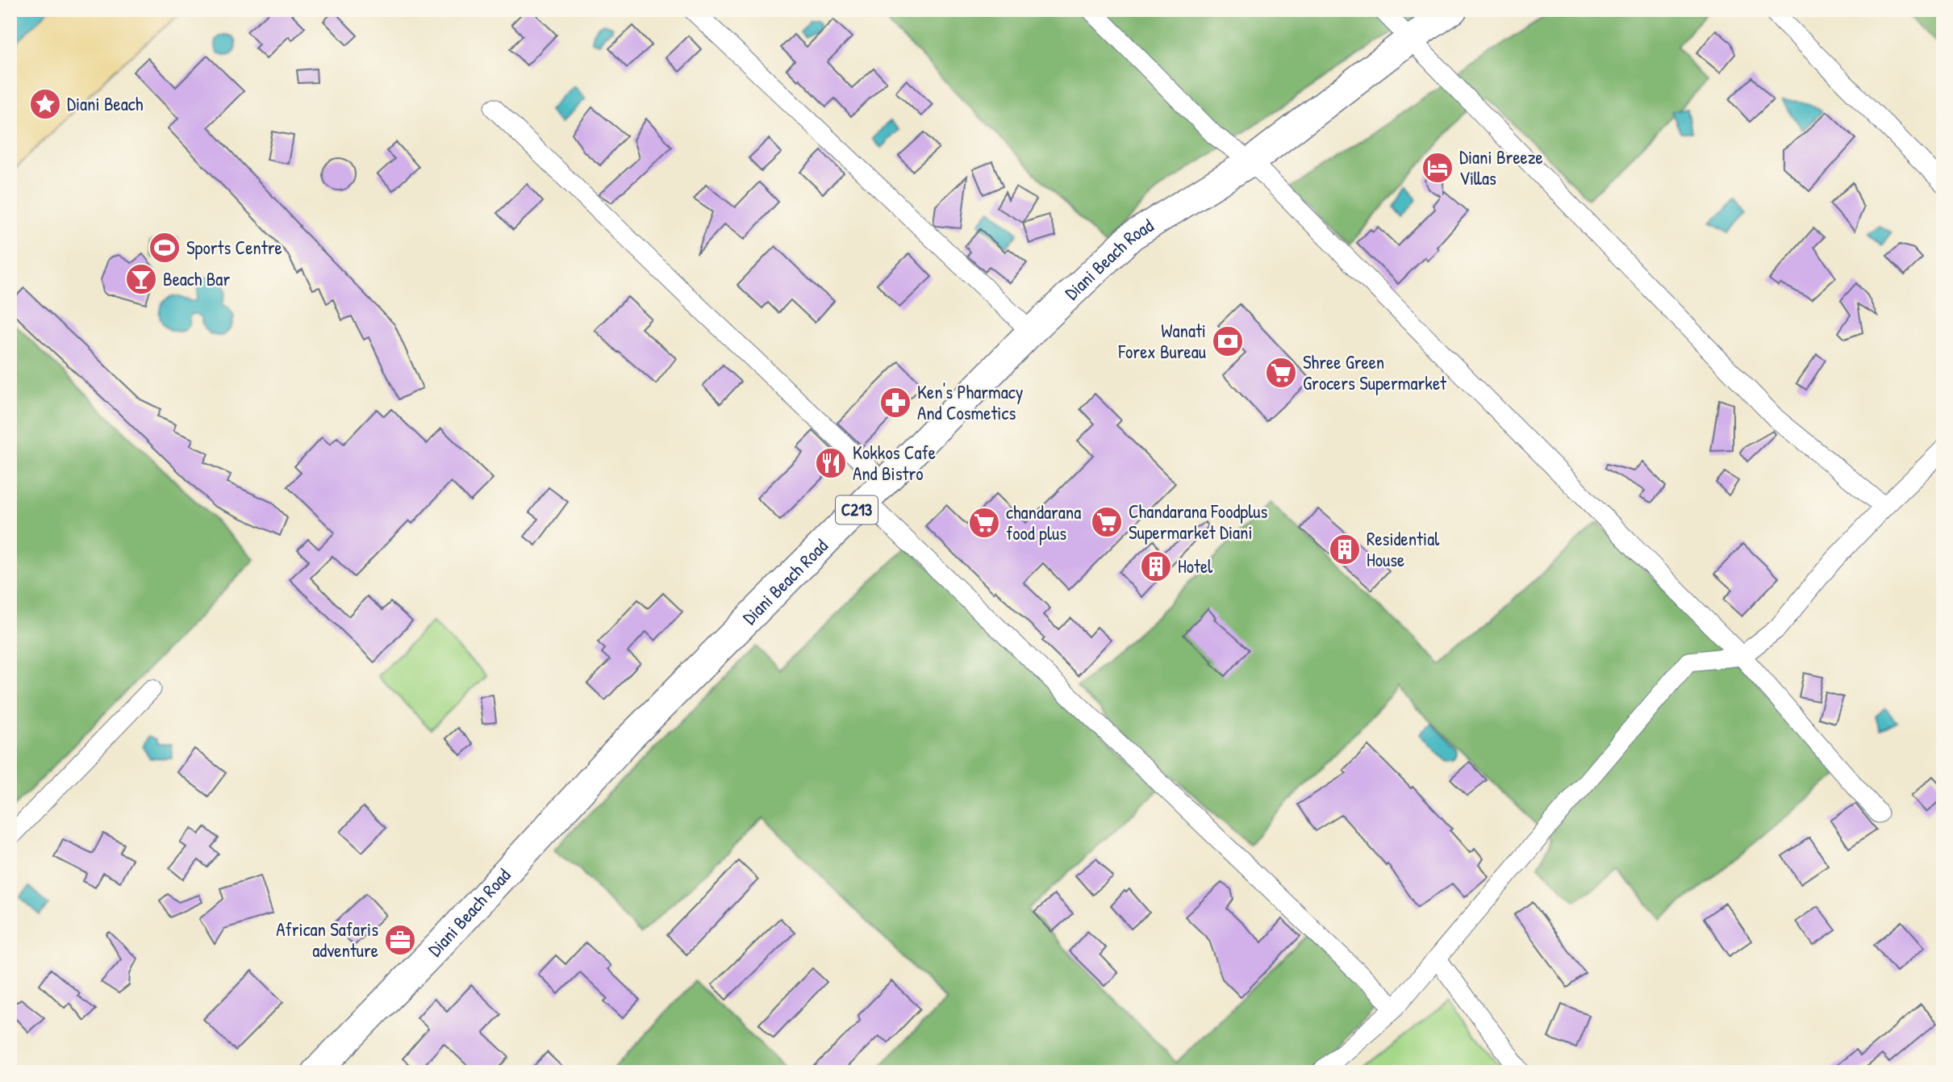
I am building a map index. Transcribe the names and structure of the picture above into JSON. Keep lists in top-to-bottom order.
{
  "streets": {
    "main road": ["Diani Beach Road", "C213"]
  },
  "places": {
    "place": ["Diani Beach"],
    "hotel": ["Diani Breeze Villas"],
    "sports": ["Sports Centre"],
    "bar": ["Beach Bar"],
    "bank": ["Wanati Forex Bureau"],
    "supermarket": ["Shree Green Grocers Supermarket", "Chandarana Foodplus Supermarket Diani", "chandarana food plus"],
    "pharmacy": ["Ken's Pharmacy And Cosmetics"],
    "restaurant": ["Kokkos Cafe And Bistro"],
    "building": ["Residential House", "Hotel"],
    "office": ["African Safaris adventure"]
  }
}
